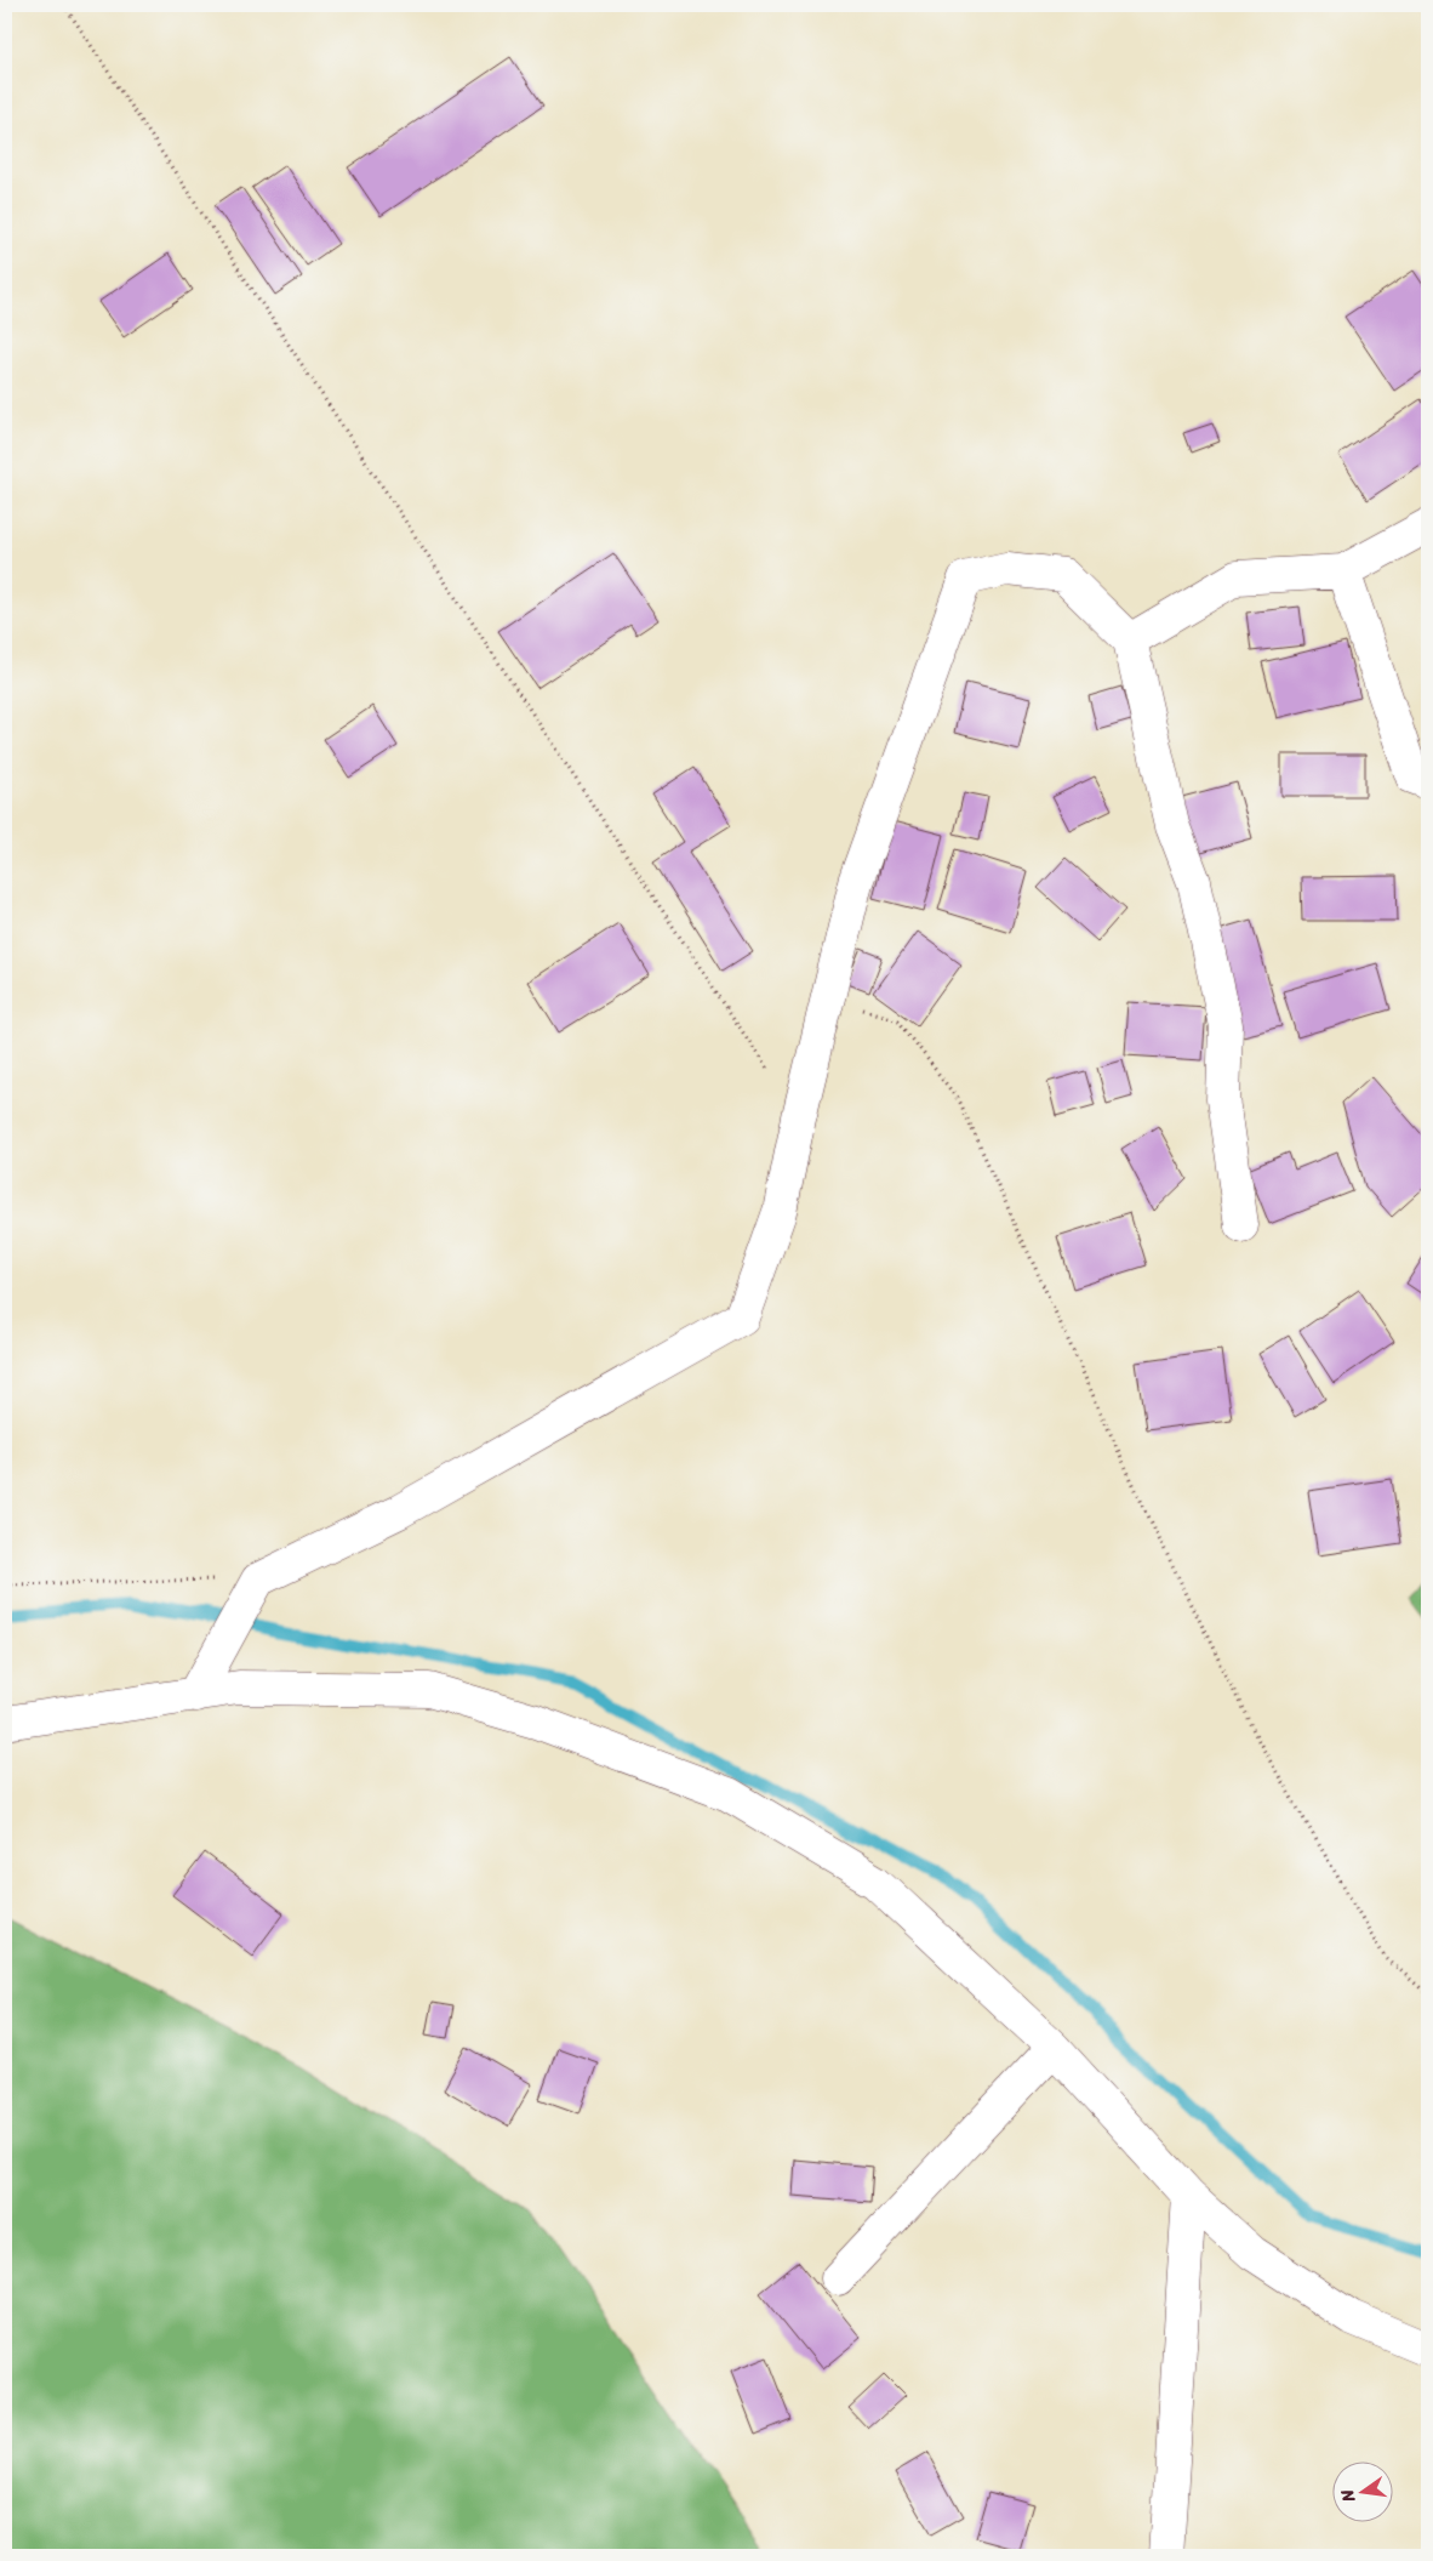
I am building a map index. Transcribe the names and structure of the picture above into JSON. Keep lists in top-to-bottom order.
{
  "north": "left"
}
